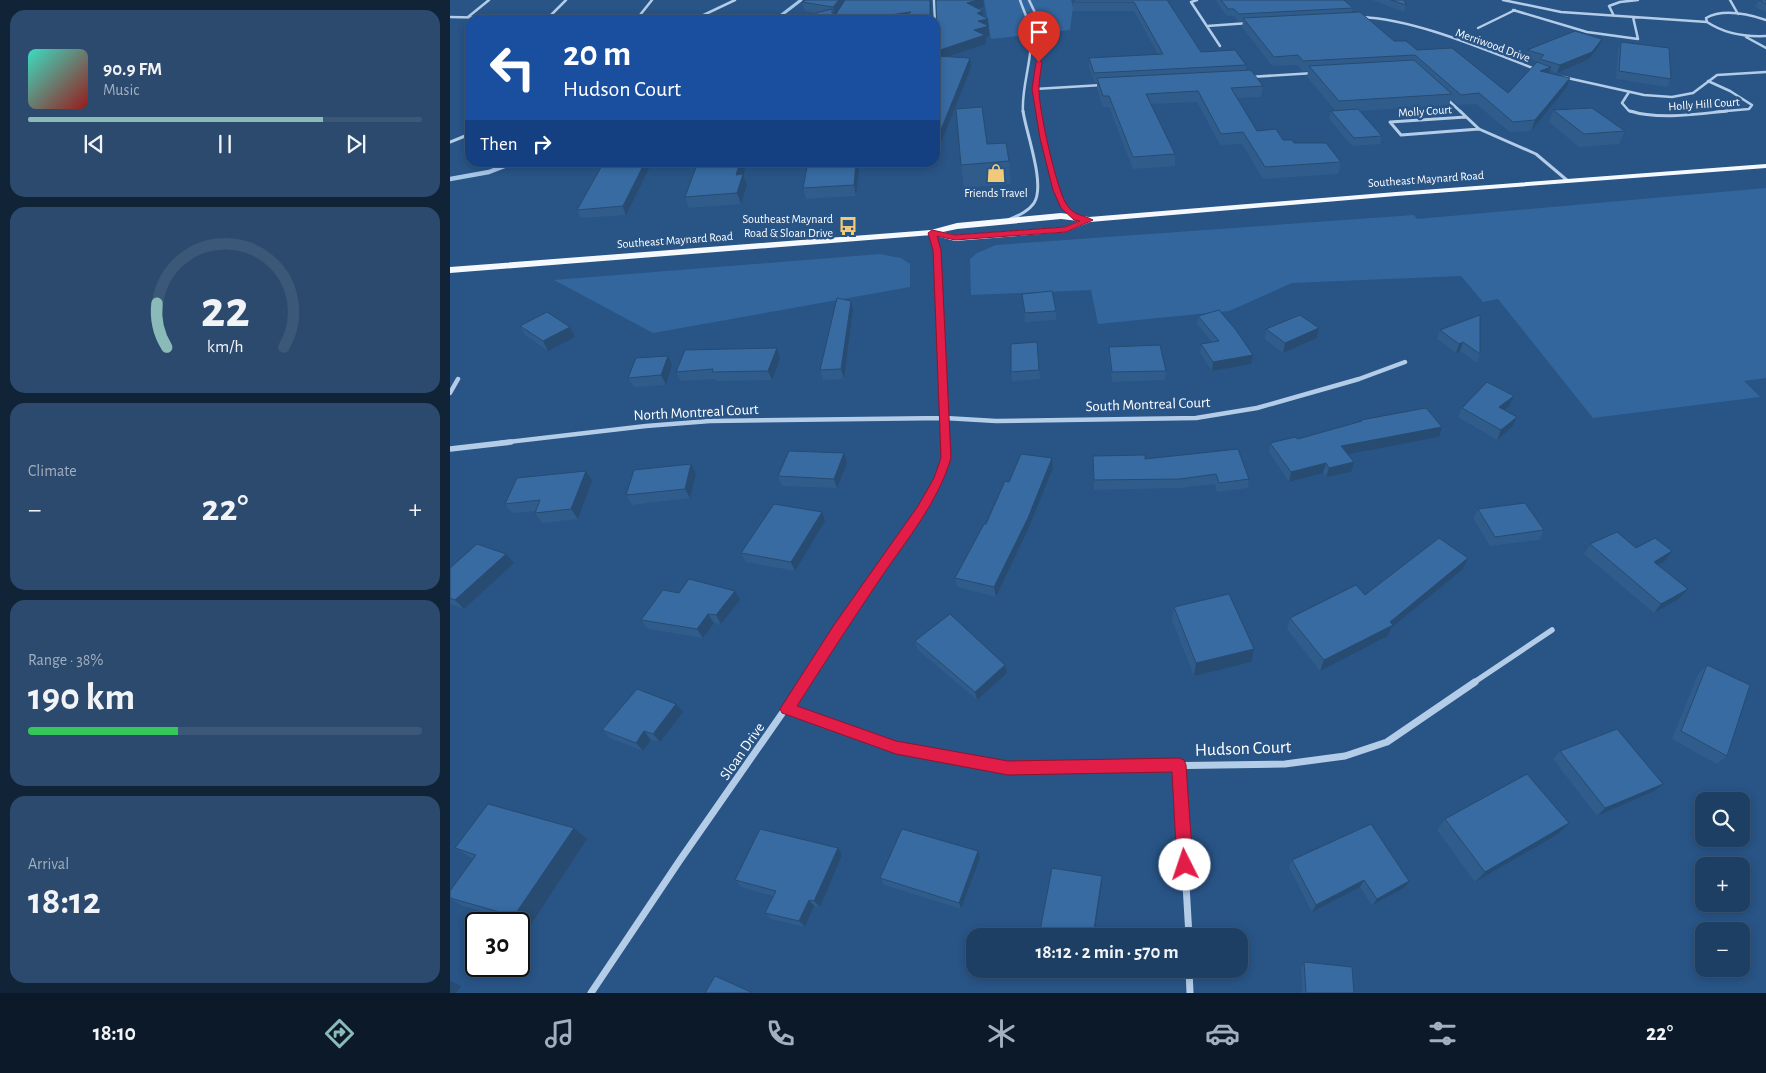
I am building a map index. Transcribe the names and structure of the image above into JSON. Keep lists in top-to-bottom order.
{
  "streets": {
    "main road": ["Southeast Maynard Road"],
    "street": [
      "Merriwood Drive",
      "Holly Hill Court",
      "Molly Court",
      "South Montreal Court",
      "North Montreal Court",
      "Hudson Court",
      "Sloan Drive"
    ]
  },
  "crossings": [
    ["Southeast Maynard Road", "Sloan Drive"],
    ["South Montreal Court", "North Montreal Court"],
    ["South Montreal Court", "Sloan Drive"],
    ["North Montreal Court", "Sloan Drive"],
    ["Hudson Court", "Sloan Drive"]
  ],
  "places": {
    "shop": ["Friends Travel"],
    "bus stop": ["Southeast Maynard Road & Sloan Drive"]
  },
  "page": {
    "turn": ["20 m", "Hudson Court"],
    "song": ["90.9 FM", "Music"],
    "then": "Then",
    "tile": [
      "Climate",
      ["Range · 38%", "190 km"],
      ["Arrival", "18:12"]
    ],
    "heat": ["−", "22°", "+"],
    "map_buttons": ["+", "−"],
    "limit": "30",
    "trip": "18:12 · 2 min · 570 m",
    "tabs": ["18:10", "22°"],
    "gauge": ["22", "km/h"]
  }
}
